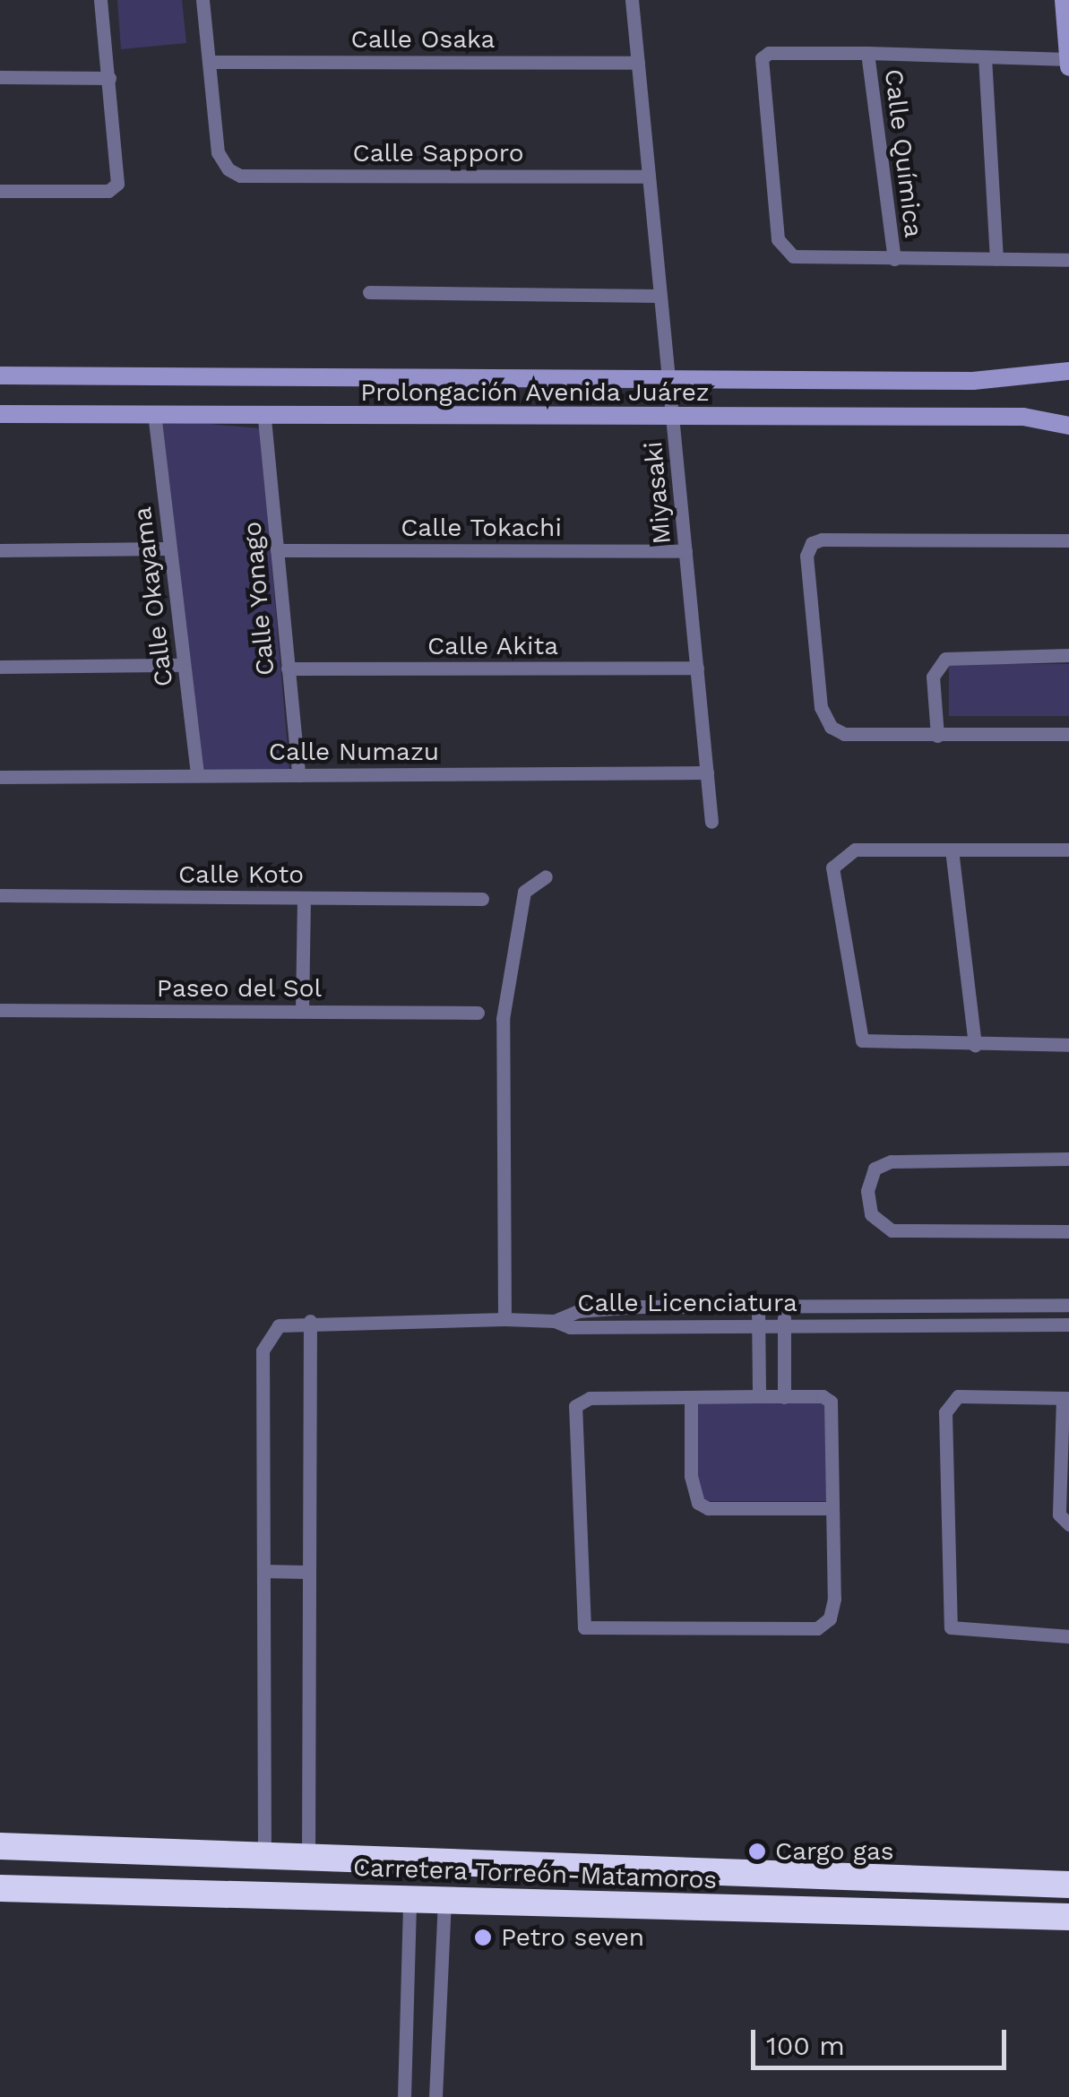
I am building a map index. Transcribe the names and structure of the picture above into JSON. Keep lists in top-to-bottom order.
{
  "streets": {
    "highway": ["Carretera Torreón-Matamoros"],
    "street": [
      "Calle Osaka",
      "Calle Sapporo",
      "Calle Química",
      "Prolongación Avenida Juárez",
      "Miyasaki",
      "Calle Tokachi",
      "Calle Okayama",
      "Calle Yonago",
      "Calle Akita",
      "Calle Numazu",
      "Calle Koto",
      "Paseo del Sol",
      "Calle Licenciatura"
    ]
  },
  "crossings": [
    ["Calle Osaka", "Calle Sapporo"],
    ["Calle Osaka", "Miyasaki"],
    ["Calle Sapporo", "Miyasaki"],
    ["Prolongación Avenida Juárez", "Miyasaki"],
    ["Prolongación Avenida Juárez", "Calle Okayama"],
    ["Prolongación Avenida Juárez", "Calle Yonago"],
    ["Miyasaki", "Calle Tokachi"],
    ["Miyasaki", "Calle Akita"],
    ["Miyasaki", "Calle Numazu"],
    ["Calle Tokachi", "Calle Yonago"],
    ["Calle Okayama", "Calle Numazu"],
    ["Calle Yonago", "Calle Akita"],
    ["Calle Yonago", "Calle Numazu"]
  ],
  "places": ["Cargo gas", "Petro seven"],
  "scale_bar": "100 m"
}
